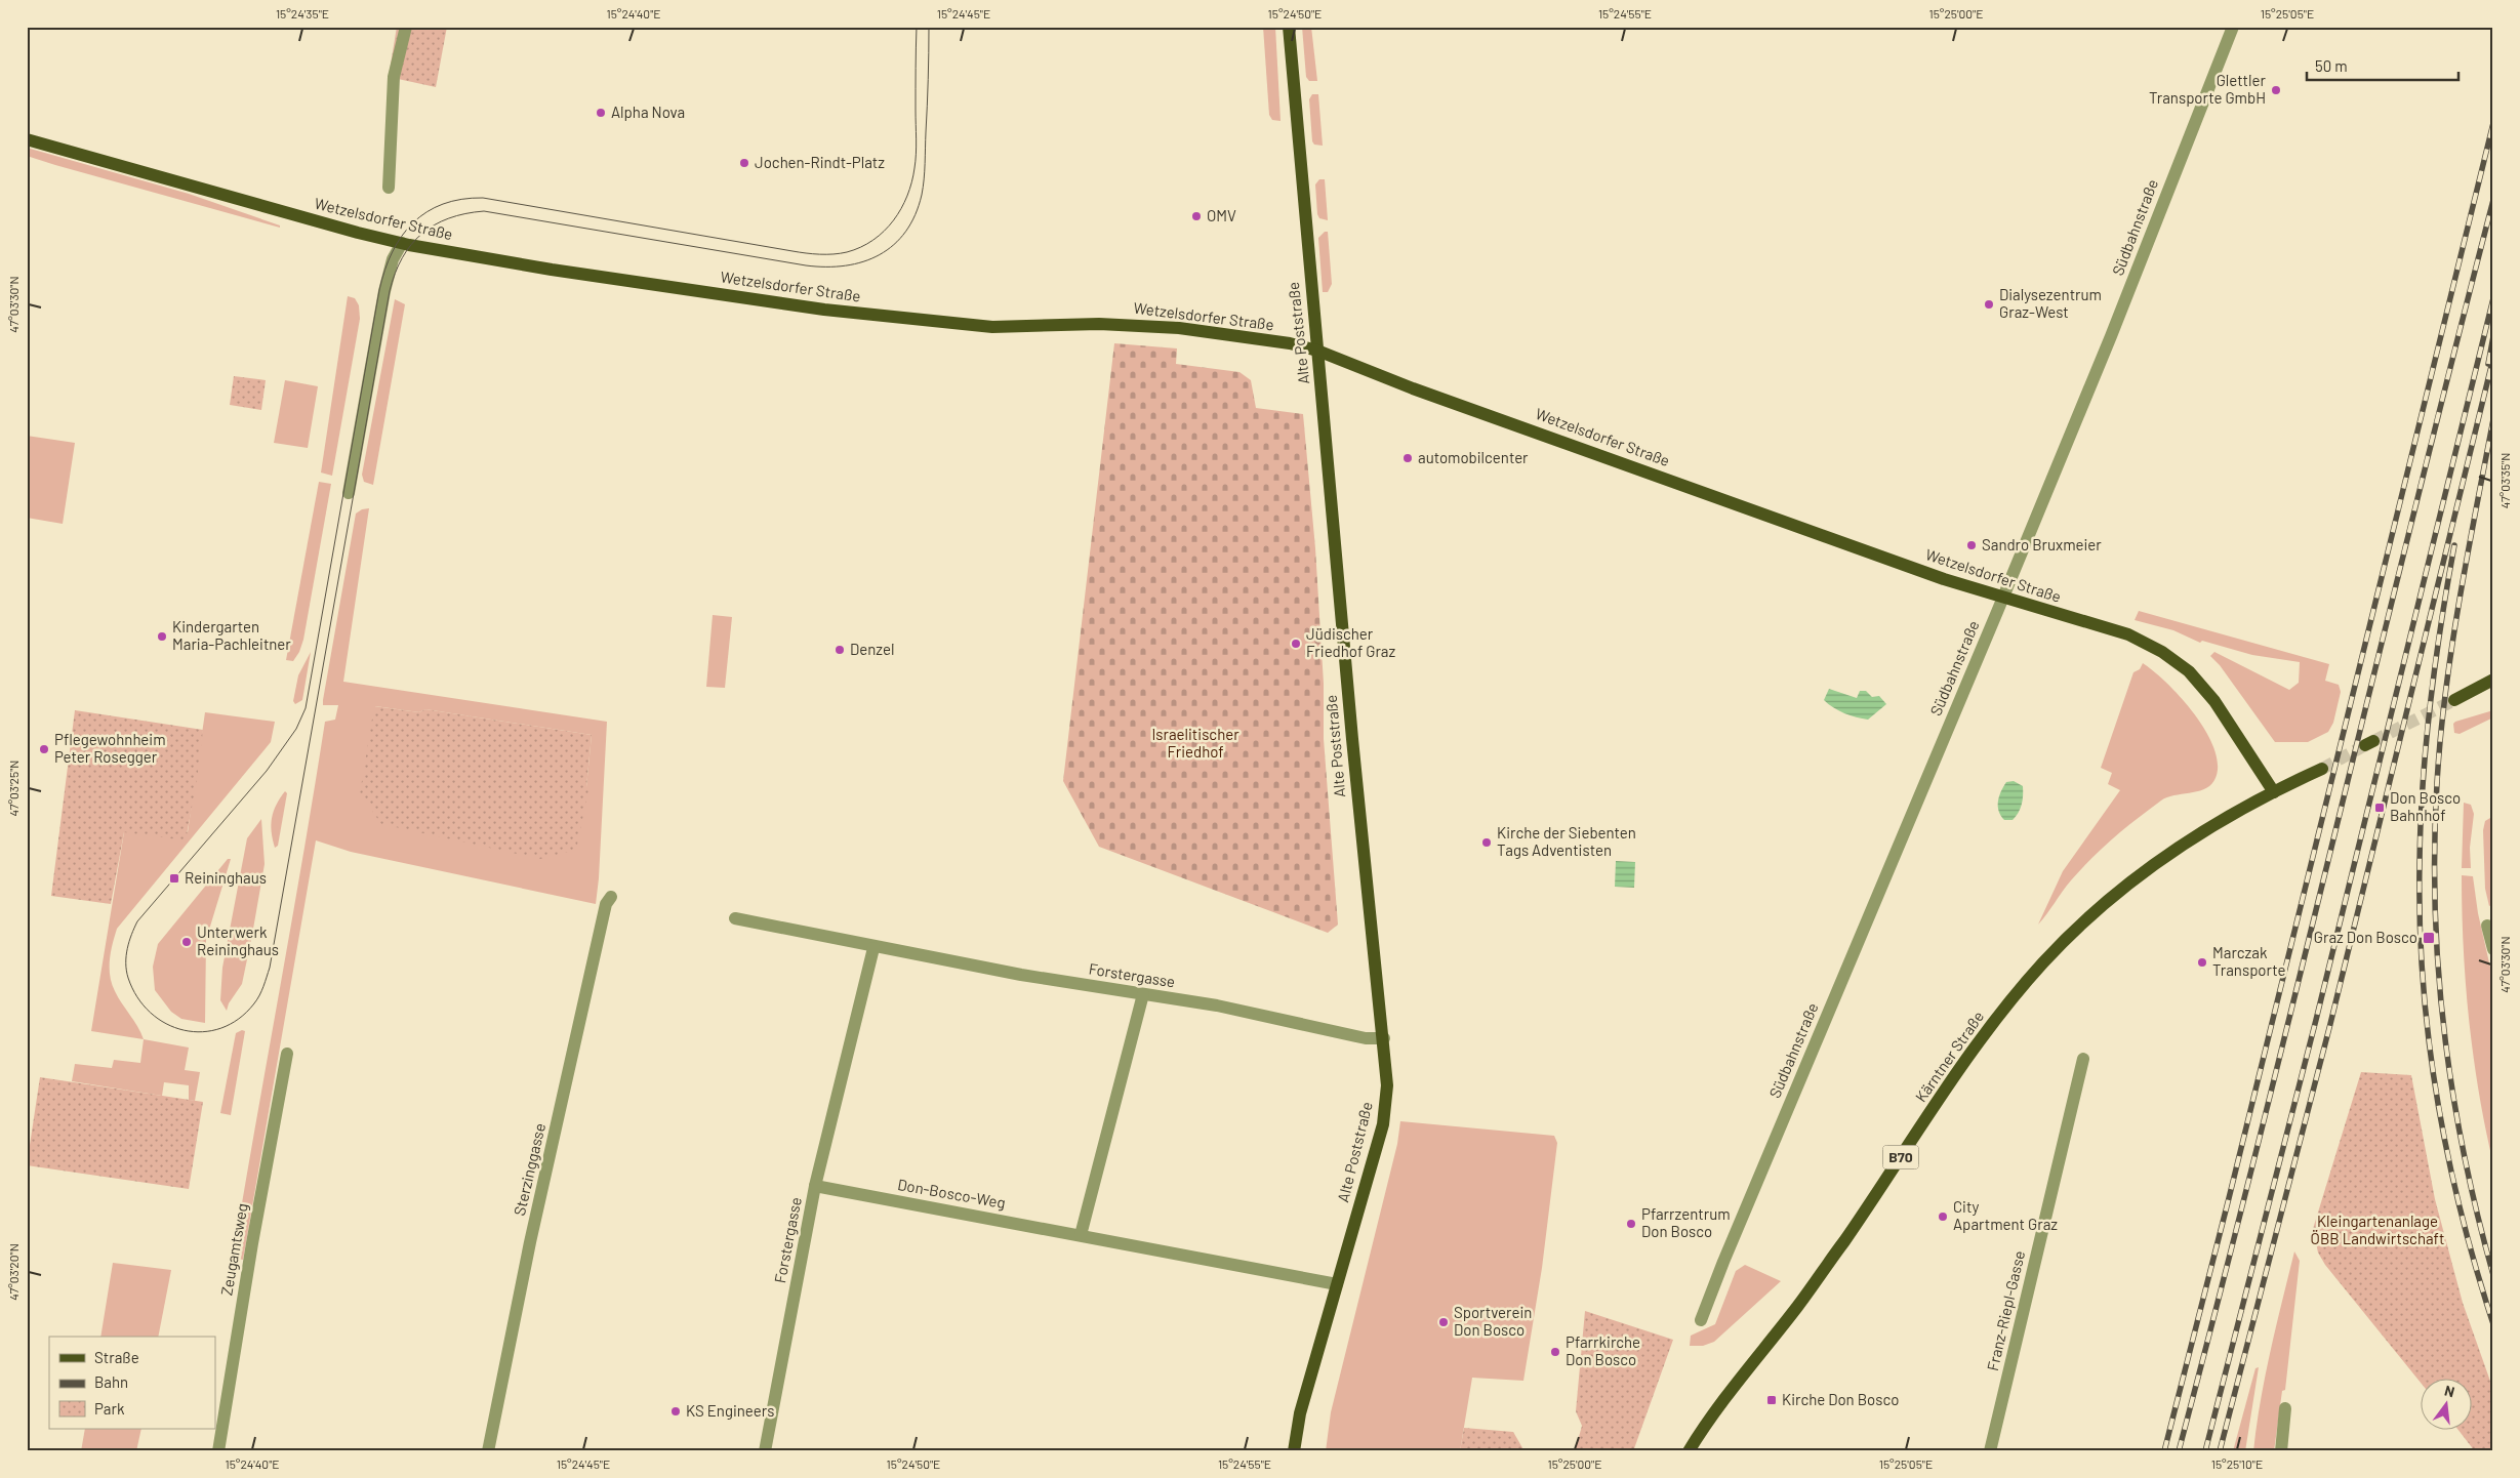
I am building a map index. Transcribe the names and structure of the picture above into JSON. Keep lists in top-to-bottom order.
{
  "streets": {
    "main road": [
      "Wetzelsdorfer Straße",
      "Alte Poststraße",
      "Kärntner Straße",
      "B70"
    ],
    "street": [
      "Südbahnstraße",
      "Forstergasse",
      "Sterzinggasse",
      "Don-Bosco-Weg",
      "Zeugamtsweg",
      "Franz-Riepl-Gasse"
    ]
  },
  "crossings": [
    ["Wetzelsdorfer Straße", "Südbahnstraße"],
    ["Wetzelsdorfer Straße", "Alte Poststraße"],
    ["Wetzelsdorfer Straße", "Kärntner Straße"],
    ["Alte Poststraße", "Forstergasse"],
    ["Alte Poststraße", "Don-Bosco-Weg"],
    ["Forstergasse", "Don-Bosco-Weg"]
  ],
  "parks": ["Israelitischer Friedhof", "Kleingartenanlage ÖBB Landwirtschaft"],
  "places": {
    "other": [
      "Glettler Transporte GmbH",
      "Alpha Nova",
      "Jochen-Rindt-Platz",
      "OMV",
      "Dialysezentrum Graz-West",
      "automobilcenter",
      "Sandro Bruxmeier",
      "Kindergarten Maria-Pachleitner",
      "Jüdischer Friedhof Graz",
      "Denzel",
      "Pflegewohnheim Peter Rosegger",
      "Kirche der Siebenten Tags Adventisten",
      "Unterwerk Reininghaus",
      "Marczak Transporte",
      "City Apartment Graz",
      "Pfarrzentrum Don Bosco",
      "Sportverein Don Bosco",
      "Pfarrkirche Don Bosco",
      "KS Engineers"
    ],
    "transit": [
      "Don Bosco Bahnhof",
      "Reininghaus",
      "Graz Don Bosco",
      "Kirche Don Bosco"
    ]
  },
  "legend": ["Straße", "Bahn", "Park"],
  "scale_bar": "50 m",
  "north": "top",
  "coordinates": [
    "15°24'35\"E",
    "15°24'40\"E",
    "15°24'45\"E",
    "15°24'50\"E",
    "15°24'55\"E",
    "15°25'00\"E",
    "15°25'05\"E",
    "47°03'30\"N",
    "47°03'35\"N",
    "47°03'25\"N",
    "47°03'20\"N",
    "15°25'10\"E"
  ]
}
